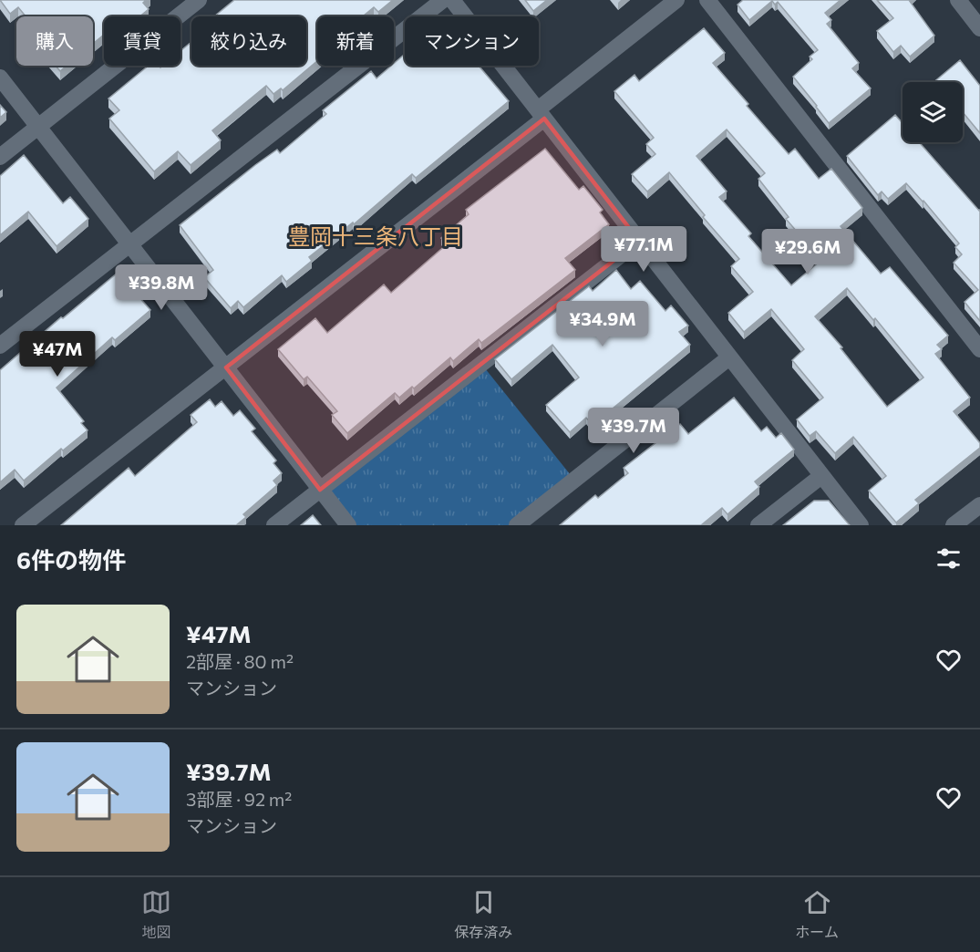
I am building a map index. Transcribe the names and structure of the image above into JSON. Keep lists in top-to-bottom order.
{
  "districts": ["豊岡十三条八丁目"],
  "page": {
    "chip": [
      "購入",
      "賃貸",
      "絞り込み",
      "新着",
      "マンション"
    ],
    "price": [
      "¥77.1M",
      "¥29.6M",
      "¥39.8M",
      "¥34.9M",
      "¥47M",
      "¥39.7M"
    ],
    "heading": "6件の物件",
    "list": [
      {
        "name": "¥47M",
        "note": "2部屋 · 80 m² · マンション"
      },
      {
        "name": "¥39.7M",
        "note": "3部屋 · 92 m² · マンション"
      }
    ],
    "tabs": ["地図", "保存済み", "ホーム"]
  }
}
